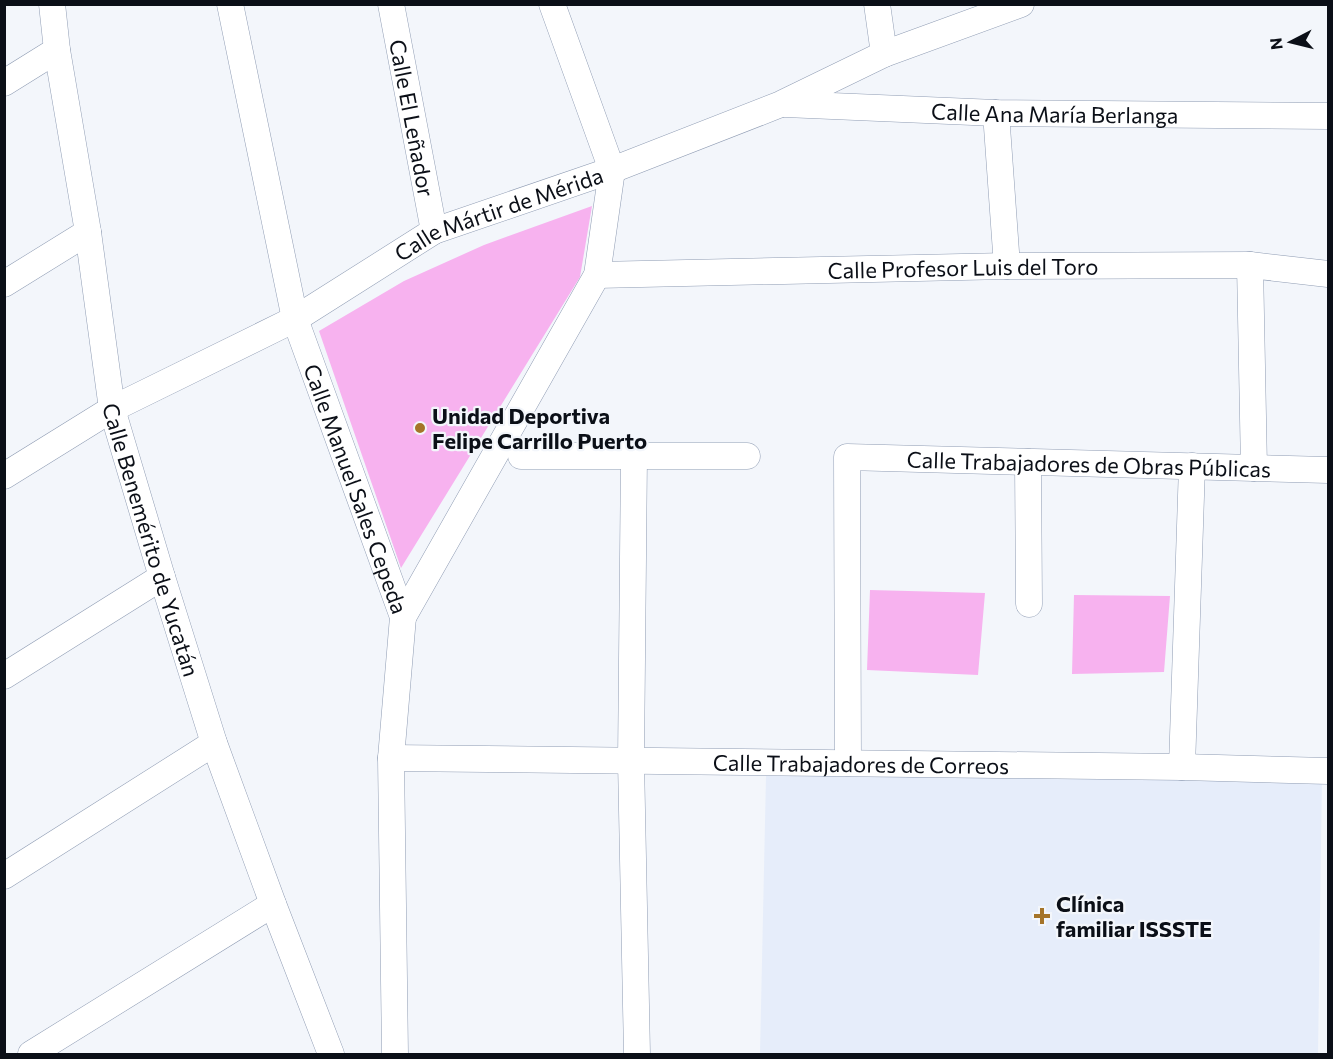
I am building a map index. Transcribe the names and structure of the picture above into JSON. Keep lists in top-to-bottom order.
{
  "streets": {
    "street": [
      "Calle Ana María Berlanga",
      "Calle El Leñador",
      "Calle Mártir de Mérida",
      "Calle Profesor Luis del Toro",
      "Calle Trabajadores de Obras Públicas",
      "Calle Manuel Sales Cepeda",
      "Calle Benemérito de Yucatán",
      "Calle Trabajadores de Correos"
    ]
  },
  "crossings": [
    ["Calle Ana María Berlanga", "Calle Mártir de Mérida"],
    ["Calle El Leñador", "Calle Mártir de Mérida"],
    ["Calle Mártir de Mérida", "Calle Manuel Sales Cepeda"],
    ["Calle Mártir de Mérida", "Calle Benemérito de Yucatán"],
    ["Calle Trabajadores de Obras Públicas", "Calle Trabajadores de Correos"],
    ["Calle Manuel Sales Cepeda", "Calle Trabajadores de Correos"]
  ],
  "places": {
    "other": ["Unidad Deportiva Felipe Carrillo Puerto"],
    "health": ["Clínica familiar ISSSTE"]
  },
  "north": "left"
}
